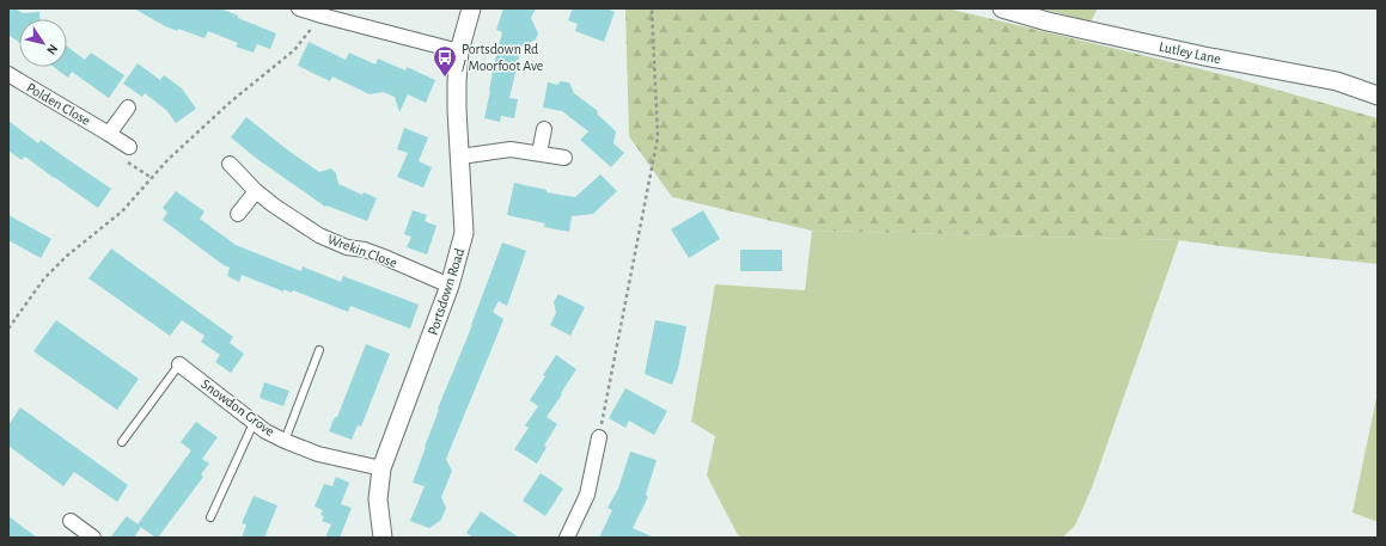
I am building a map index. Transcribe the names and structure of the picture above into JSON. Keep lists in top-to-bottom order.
{
  "streets": {
    "street": [
      "Lutley Lane",
      "Polden Close",
      "Wrekin Close",
      "Portsdown Road",
      "Snowdon Grove"
    ]
  },
  "crossings": [
    ["Wrekin Close", "Portsdown Road"],
    ["Portsdown Road", "Snowdon Grove"]
  ],
  "places": {
    "bus stop": ["Portsdown Rd / Moorfoot Ave"]
  },
  "north": "bottom right"
}
